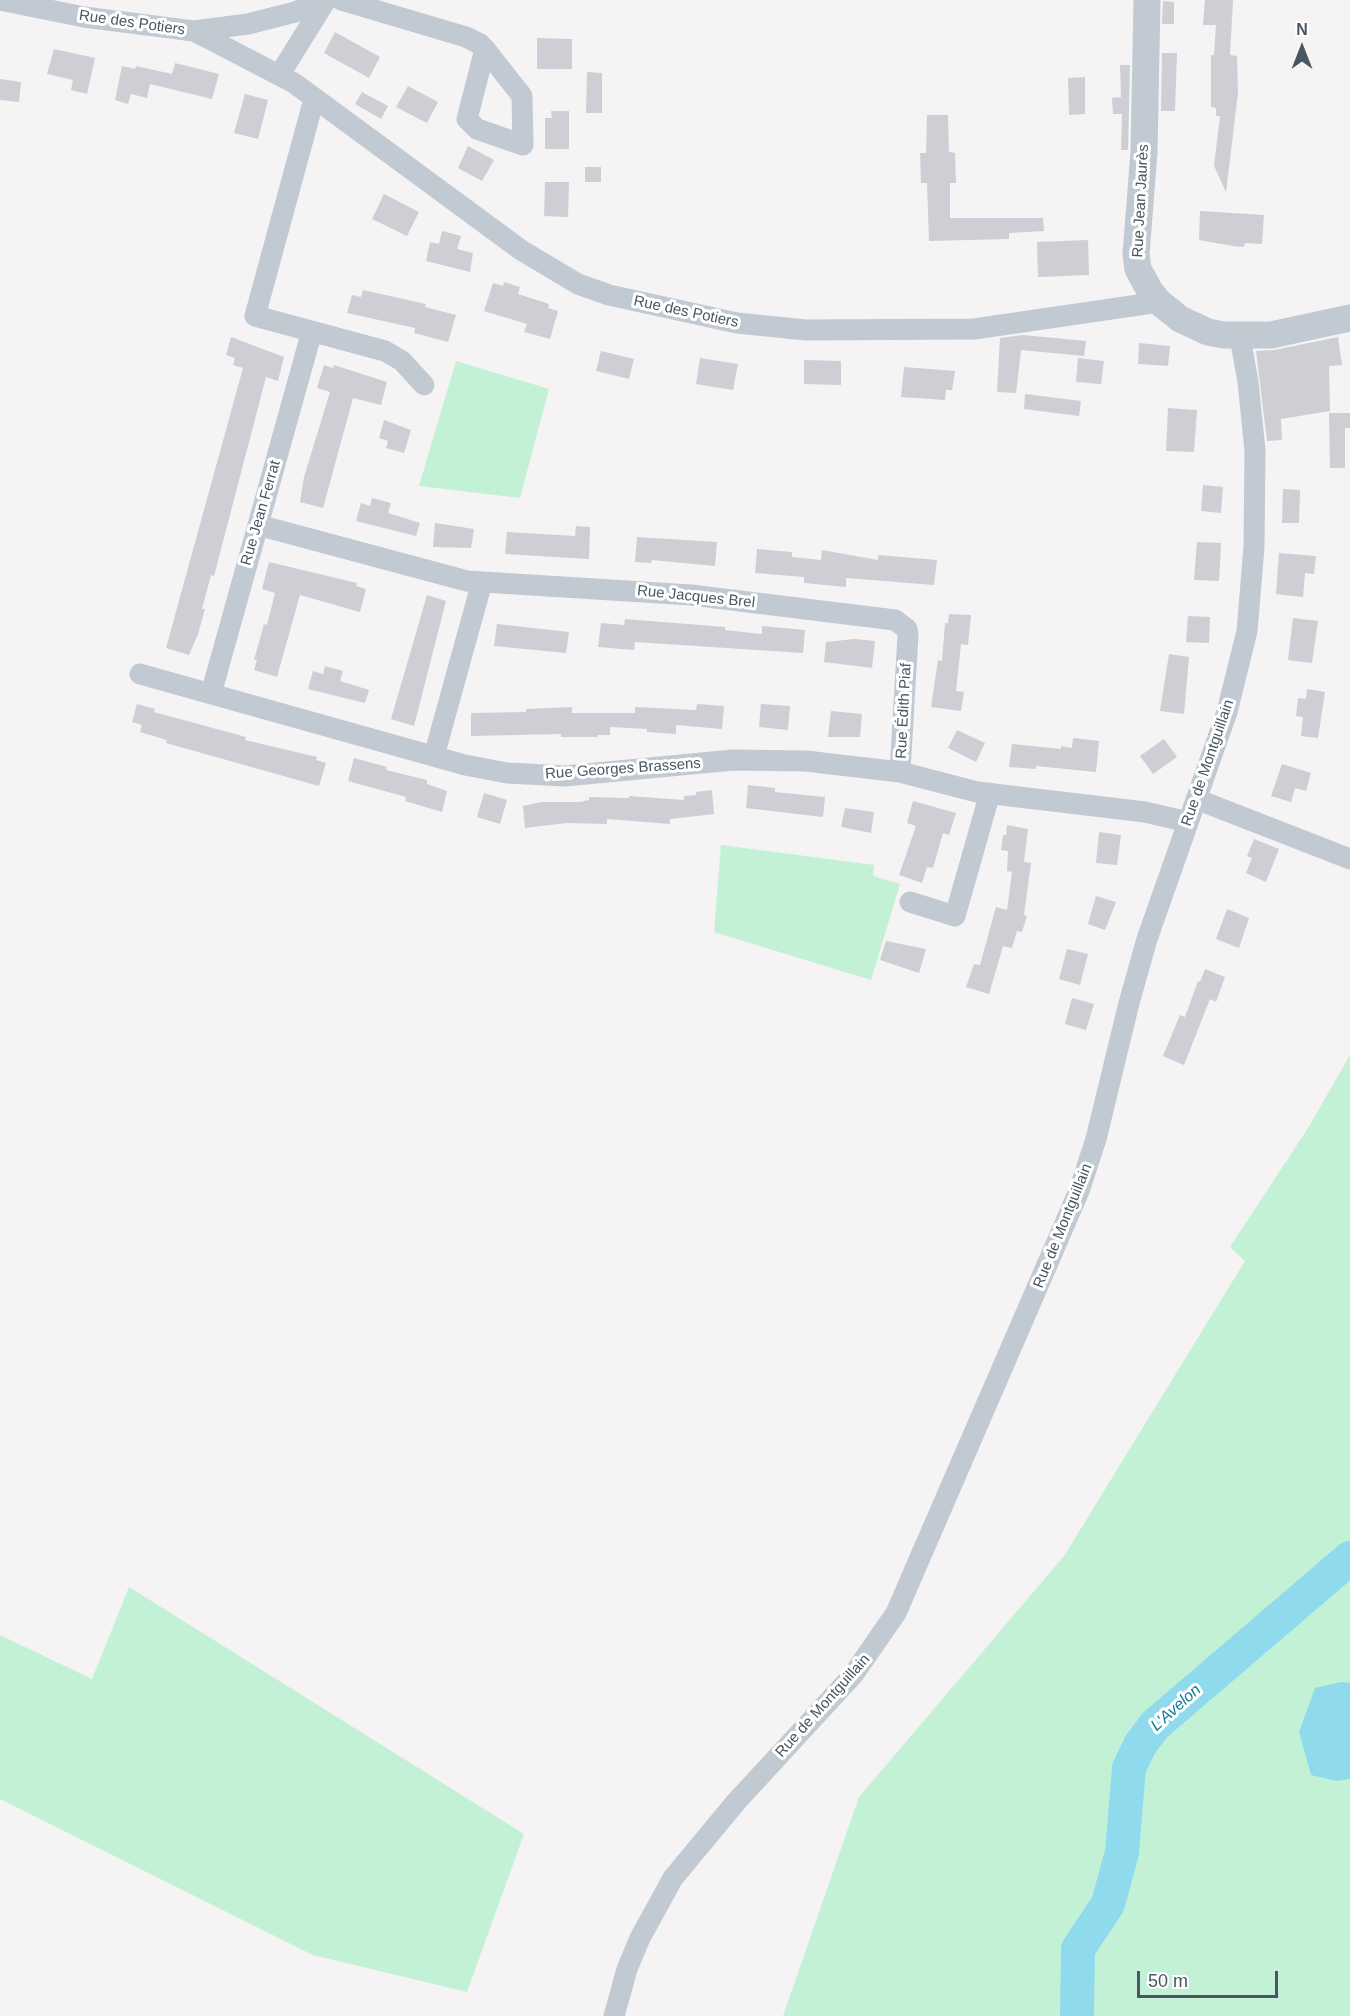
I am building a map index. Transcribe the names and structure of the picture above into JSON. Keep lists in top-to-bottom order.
{
  "streets": {
    "street": [
      "Rue des Potiers",
      "Rue Jean Jaurès",
      "Rue Jean Ferrat",
      "Rue Jacques Brel",
      "Rue Édith Piaf",
      "Rue de Montguillain",
      "Rue Georges Brassens"
    ]
  },
  "crossings": [
    ["Rue des Potiers", "Rue Jean Jaurès"],
    ["Rue Jean Jaurès", "Rue de Montguillain"],
    ["Rue Jean Ferrat", "Rue Jacques Brel"],
    ["Rue Jean Ferrat", "Rue Georges Brassens"],
    ["Rue Jacques Brel", "Rue Édith Piaf"],
    ["Rue Édith Piaf", "Rue de Montguillain"],
    ["Rue Édith Piaf", "Rue Georges Brassens"]
  ],
  "water": ["L'Avelon"],
  "scale_bar": "50 m",
  "north": "top"
}
